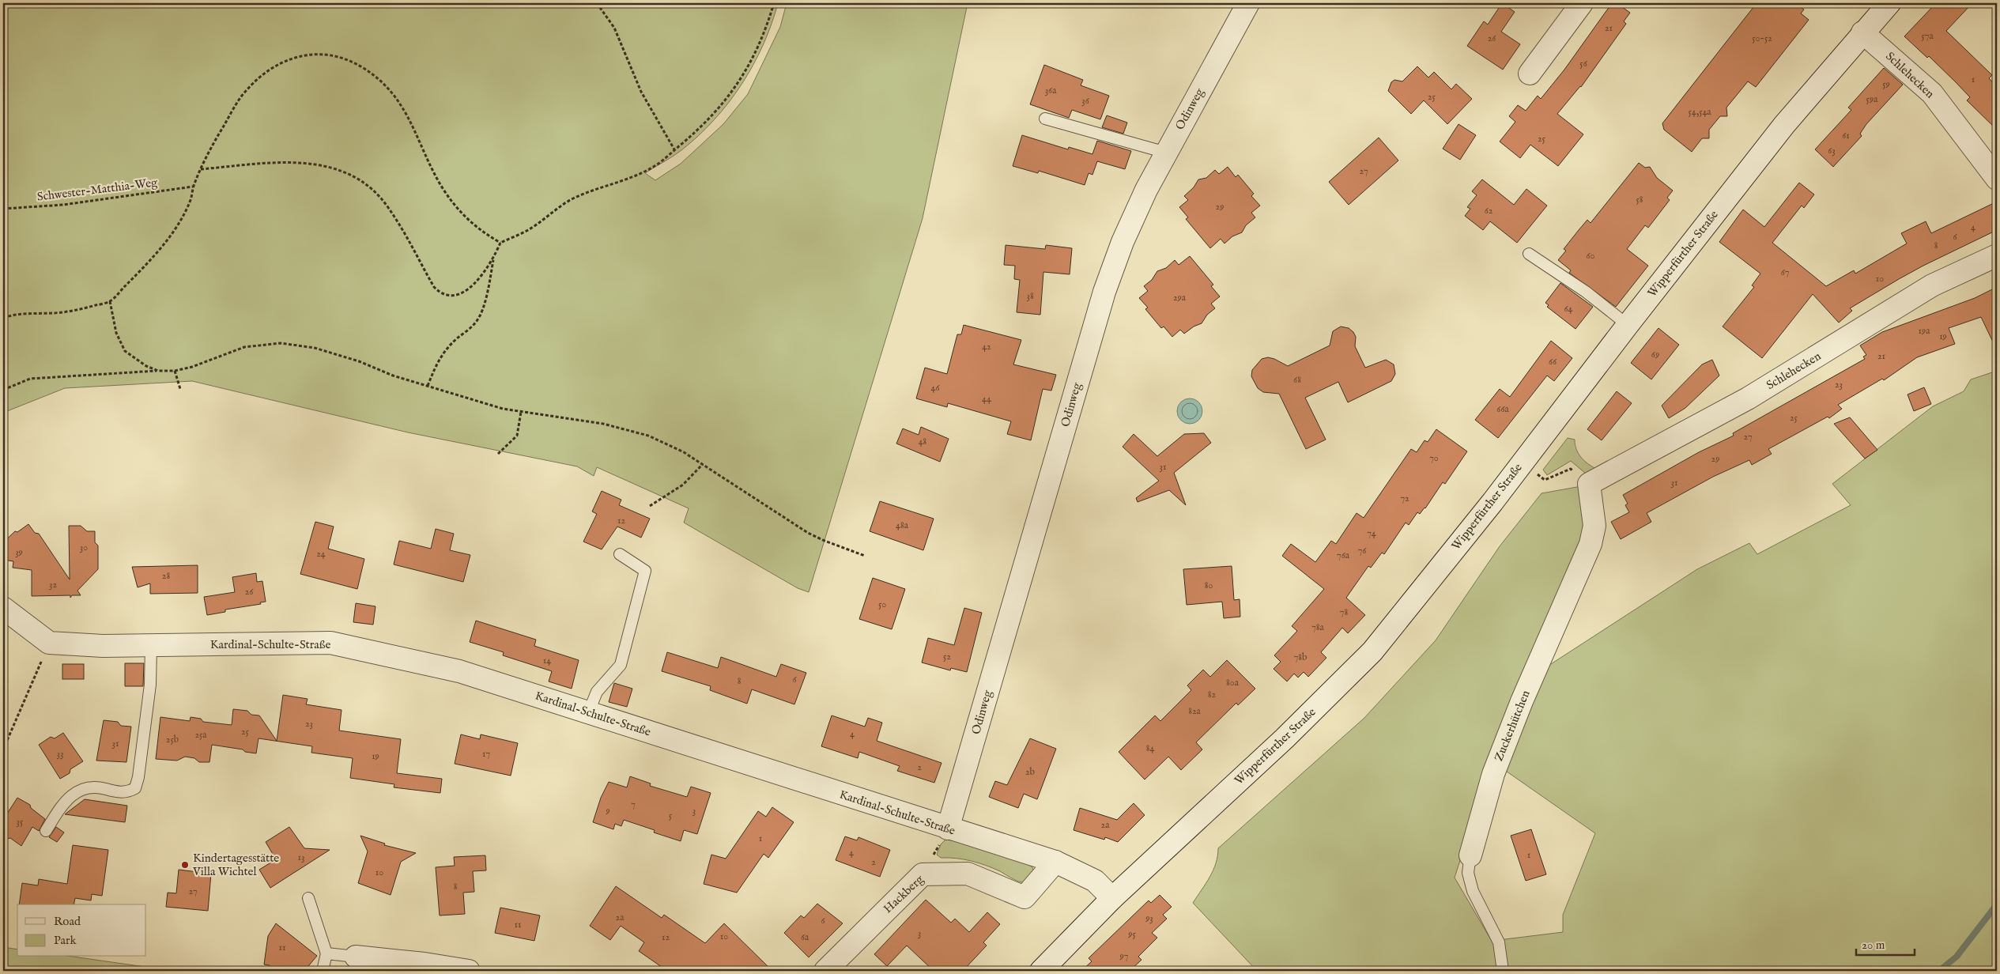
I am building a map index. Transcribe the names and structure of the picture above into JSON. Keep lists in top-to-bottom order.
{
  "streets": {
    "street": [
      "Schlehecken",
      "Odinweg",
      "Wipperfürther Straße",
      "Kardinal-Schulte-Straße",
      "Zuckerhütchen",
      "Hackberg"
    ],
    "path": ["Schwester-Matthia-Weg"]
  },
  "crossings": [
    ["Schlehecken", "Wipperfürther Straße"],
    ["Schlehecken", "Zuckerhütchen"],
    ["Odinweg", "Kardinal-Schulte-Straße"],
    ["Wipperfürther Straße", "Kardinal-Schulte-Straße"],
    ["Kardinal-Schulte-Straße", "Hackberg"]
  ],
  "places": ["Kindertagesstätte Villa Wichtel"],
  "house_numbers": [
    "21",
    "57a",
    "26",
    "50-52",
    "56",
    "1",
    "59",
    "36a",
    "25",
    "59a",
    "36",
    "54,54a",
    "61",
    "25",
    "63",
    "27",
    "58",
    "29",
    "62",
    "4",
    "6",
    "8",
    "60",
    "67",
    "10",
    "38",
    "29a",
    "64",
    "19a",
    "19",
    "42",
    "69",
    "21",
    "66",
    "68",
    "23",
    "46",
    "44",
    "66a",
    "25",
    "27",
    "48",
    "70",
    "29",
    "31",
    "31",
    "72",
    "12",
    "48a",
    "74",
    "30",
    "76",
    "39",
    "24",
    "76a",
    "28",
    "32",
    "80",
    "26",
    "50",
    "78",
    "78a",
    "52",
    "78b",
    "14",
    "6",
    "8",
    "80a",
    "82",
    "82a",
    "23",
    "25",
    "4",
    "25a",
    "25b",
    "31",
    "84",
    "33",
    "17",
    "19",
    "2",
    "2b",
    "7",
    "9",
    "3",
    "5",
    "35",
    "2a",
    "1",
    "4",
    "1",
    "13",
    "2",
    "10",
    "8",
    "27",
    "2a",
    "93",
    "6",
    "11",
    "3",
    "95",
    "10",
    "12",
    "6a",
    "11",
    "97"
  ],
  "legend": ["Road", "Park"],
  "scale_bar": "20 m"
}
